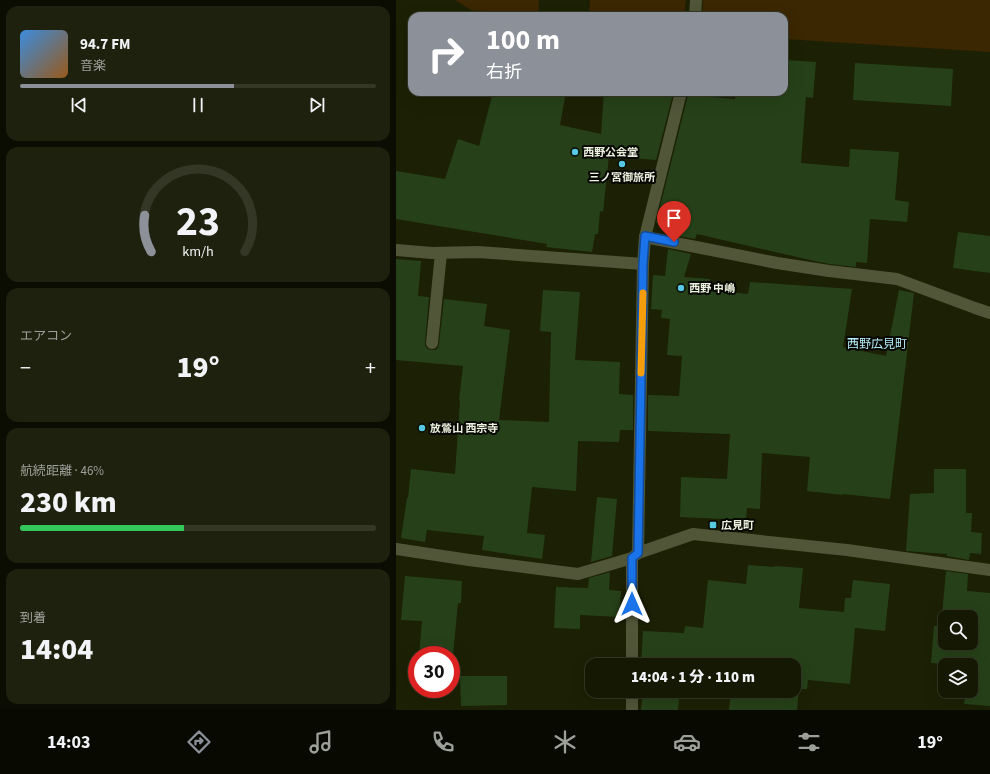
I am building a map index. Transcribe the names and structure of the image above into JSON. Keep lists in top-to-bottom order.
{
  "districts": ["西野広見町"],
  "places": {
    "other": [
      "西野公会堂",
      "三ノ宮御旅所",
      "西野 中嶋",
      "放鶯山 西宗寺"
    ],
    "transit": ["広見町"]
  },
  "page": {
    "turn": ["100 m", "右折"],
    "song": ["94.7 FM", "音楽"],
    "tile": [
      "エアコン",
      ["航続距離 · 46%", "230 km"],
      ["到着", "14:04"]
    ],
    "heat": ["−", "19°", "+"],
    "limit": "30",
    "trip": "14:04 · 1 分 · 110 m",
    "tabs": ["14:03", "19°"],
    "gauge": ["23", "km/h"]
  }
}
